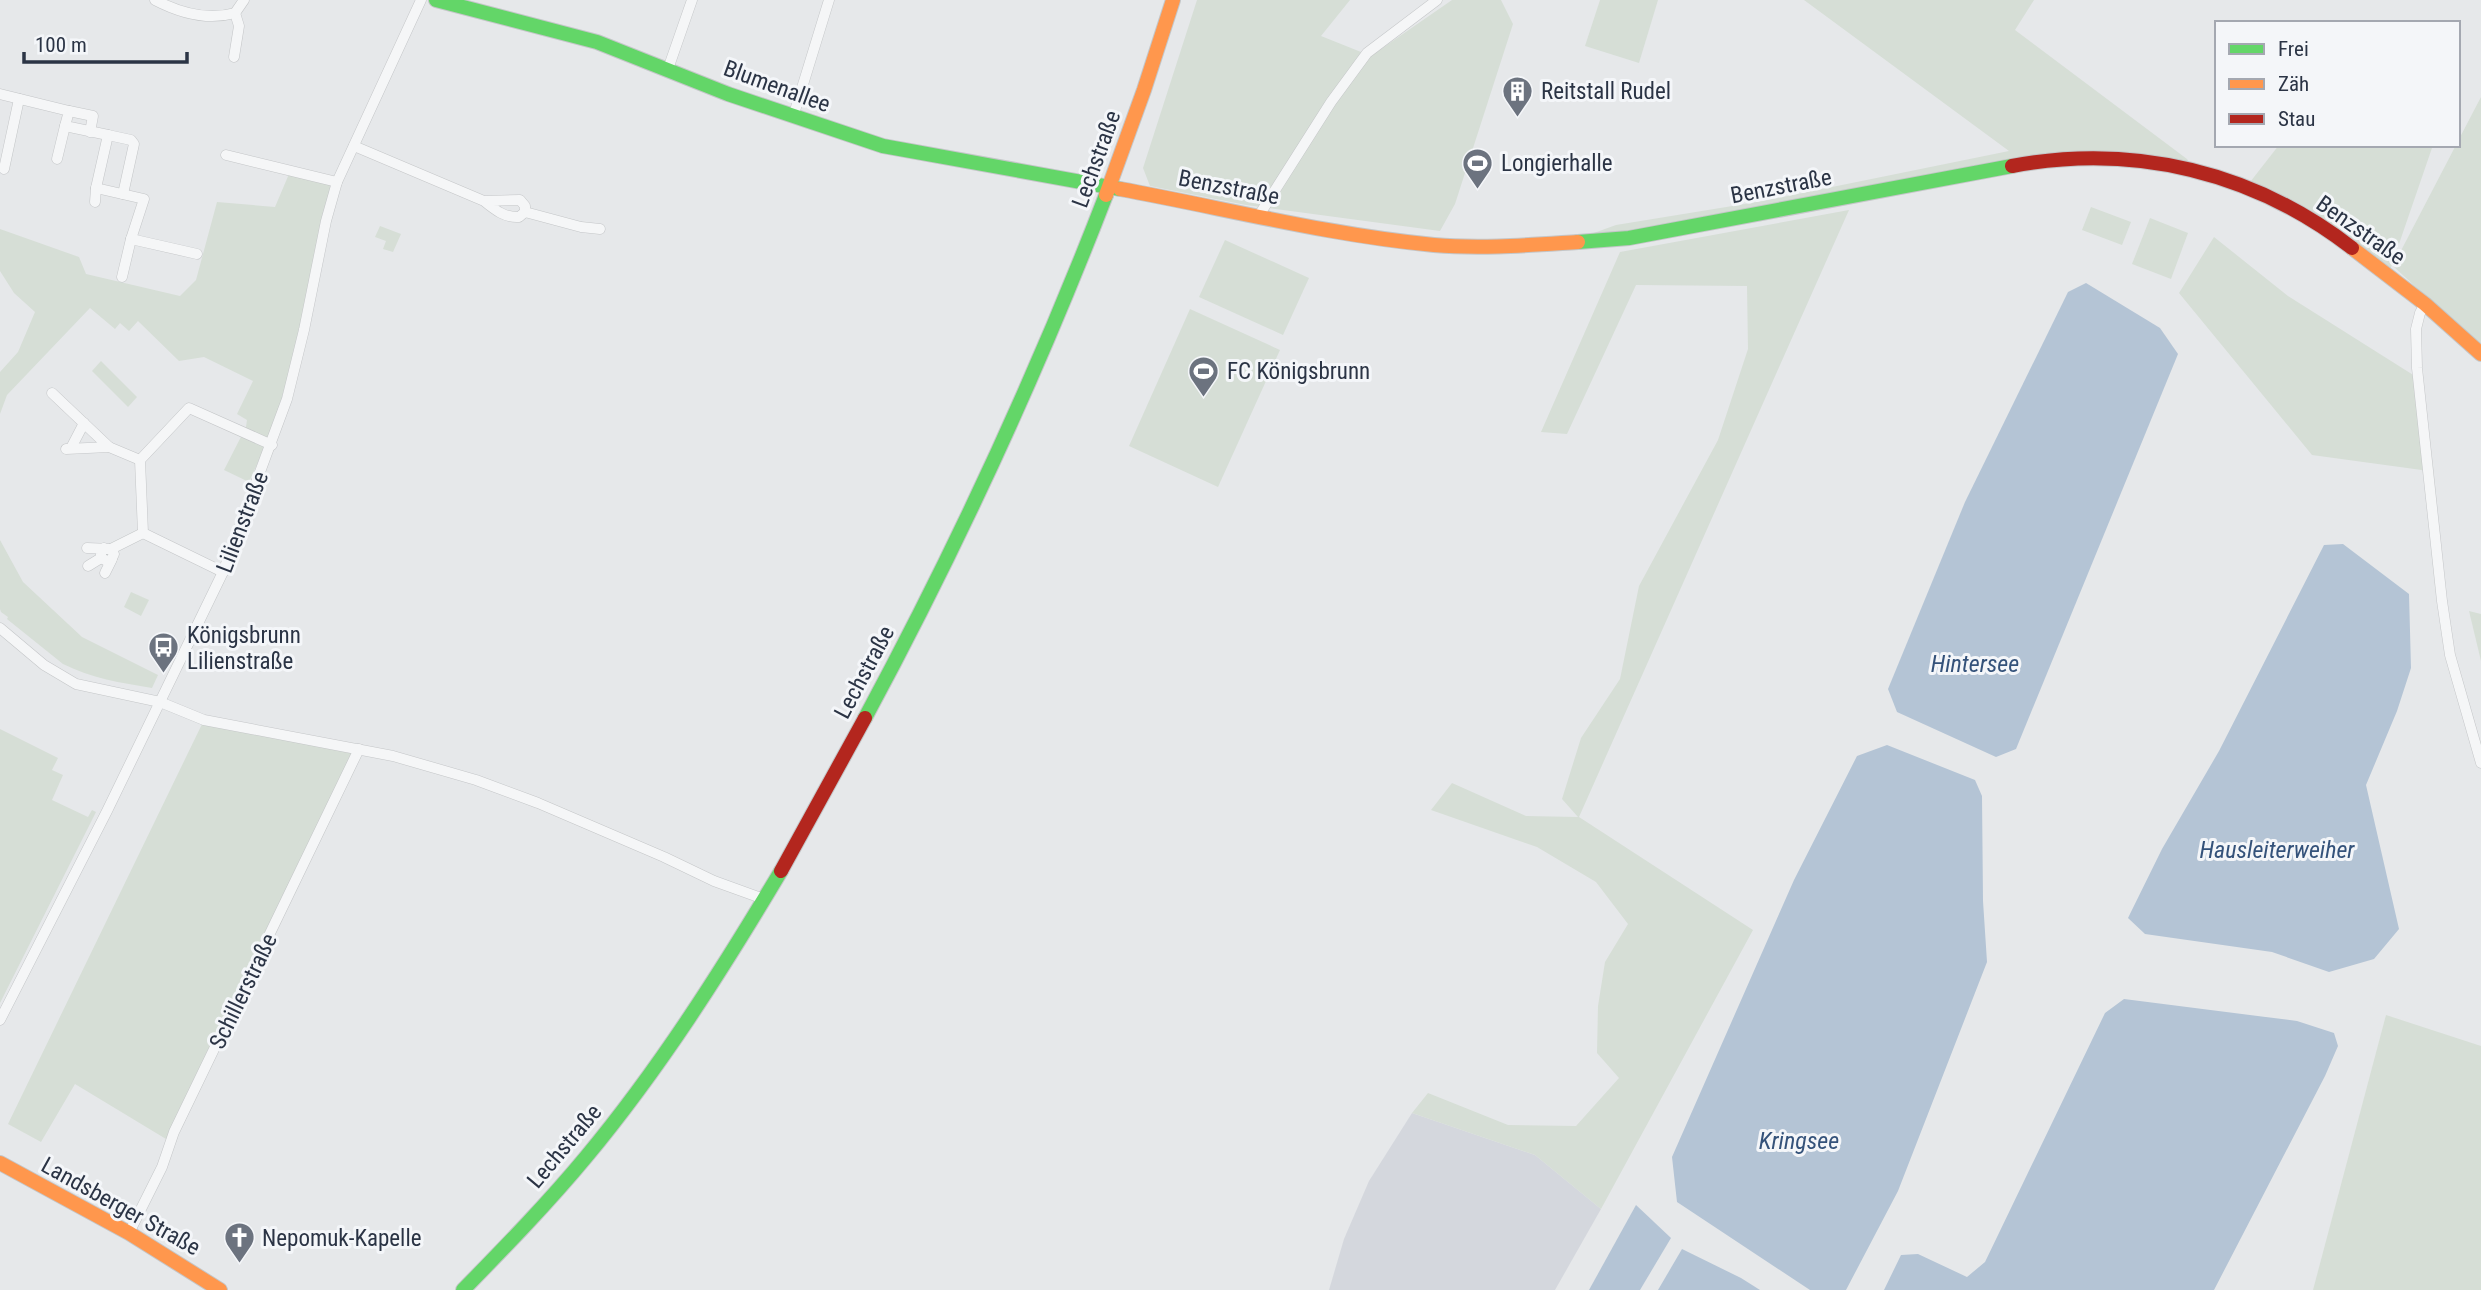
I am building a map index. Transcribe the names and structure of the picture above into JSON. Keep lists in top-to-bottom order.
{
  "streets": {
    "street": [
      "Blumenallee",
      "Lechstraße",
      "Benzstraße",
      "Lilienstraße",
      "Schillerstraße",
      "Landsberger Straße"
    ]
  },
  "crossings": [
    ["Blumenallee", "Lechstraße"],
    ["Blumenallee", "Benzstraße"],
    ["Lechstraße", "Benzstraße"],
    ["Schillerstraße", "Landsberger Straße"]
  ],
  "water": ["Hintersee", "Hausleiterweiher", "Kringsee"],
  "places": {
    "building": ["Reitstall Rudel"],
    "sports": ["Longierhalle", "FC Königsbrunn"],
    "bus stop": ["Königsbrunn Lilienstraße"],
    "church": ["Nepomuk-Kapelle"]
  },
  "legend": ["Frei", "Zäh", "Stau"],
  "scale_bar": "100 m"
}
